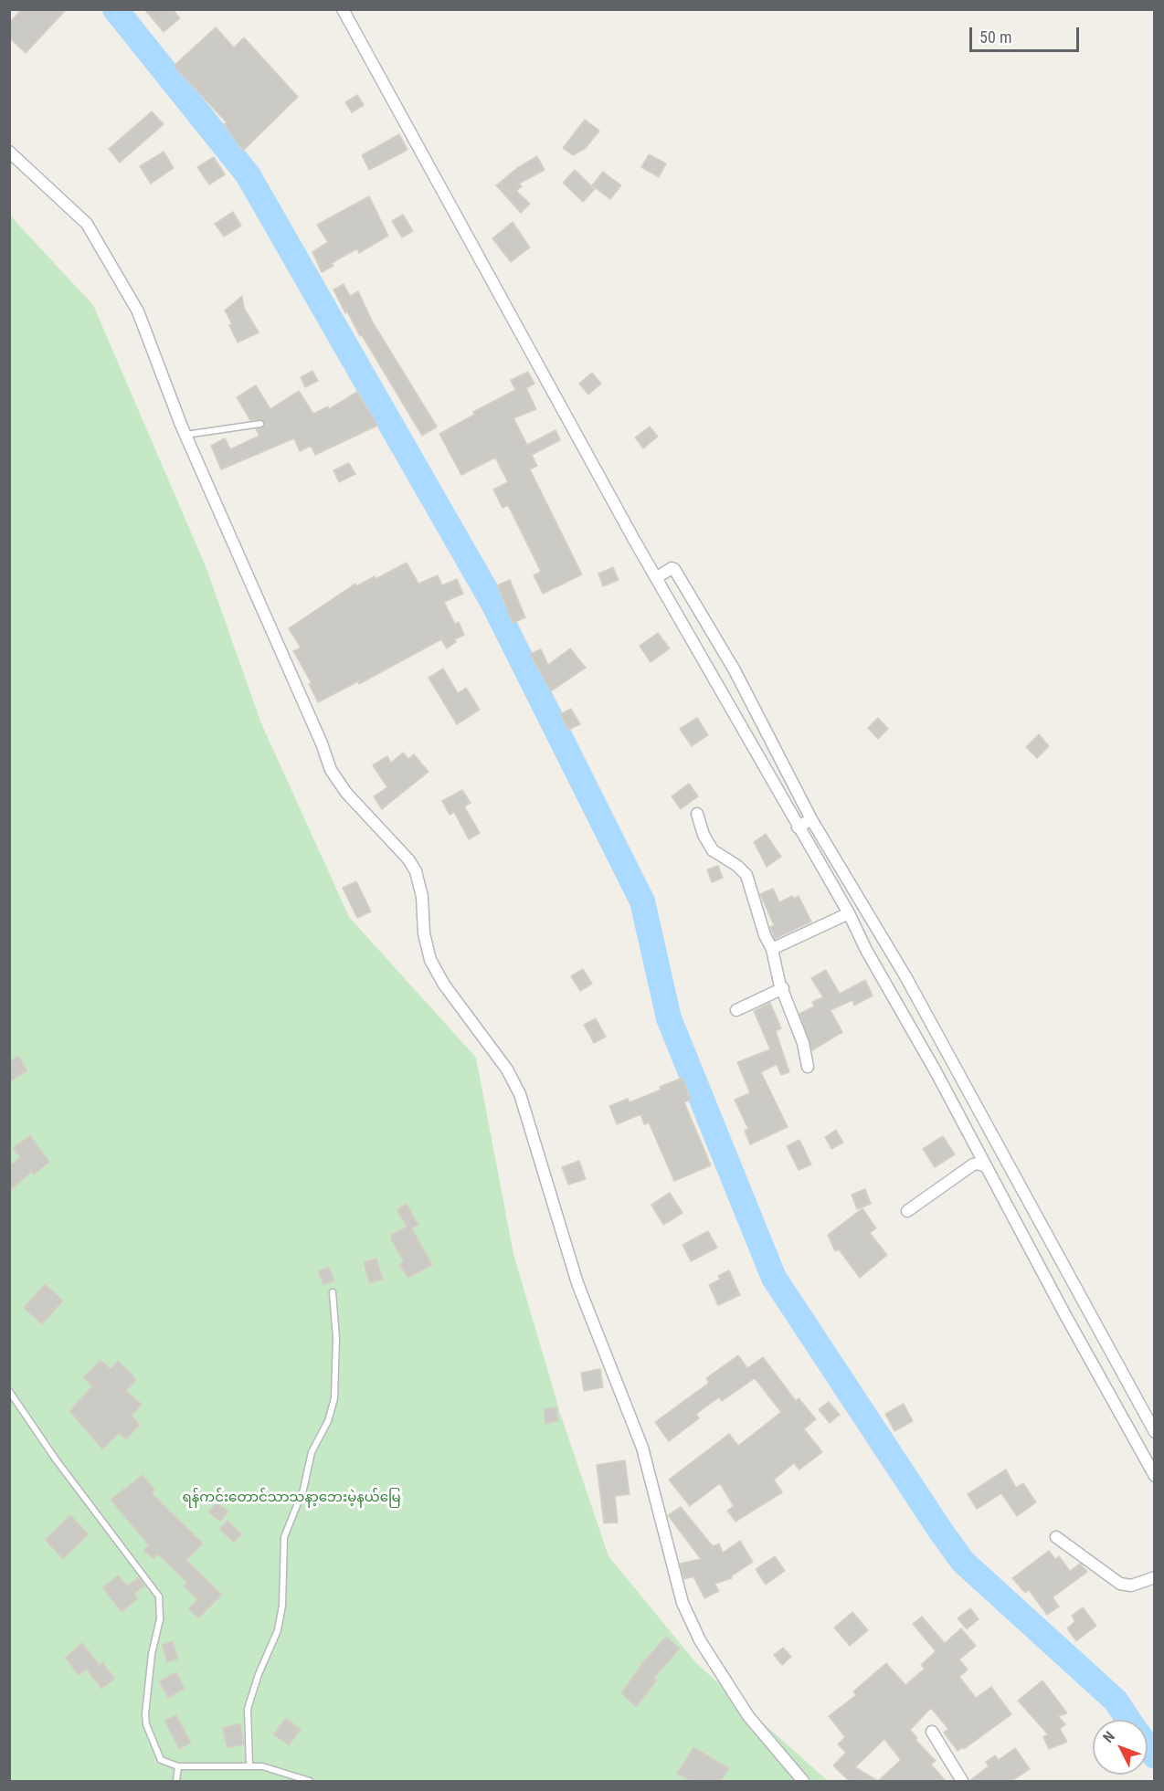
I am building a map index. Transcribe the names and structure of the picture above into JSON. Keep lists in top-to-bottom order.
{
  "parks": ["ရန်ကင်းတောင်သာသနာ့ဘေးမဲ့နယ်မြေ"],
  "scale_bar": "50 m",
  "north": "top left"
}
